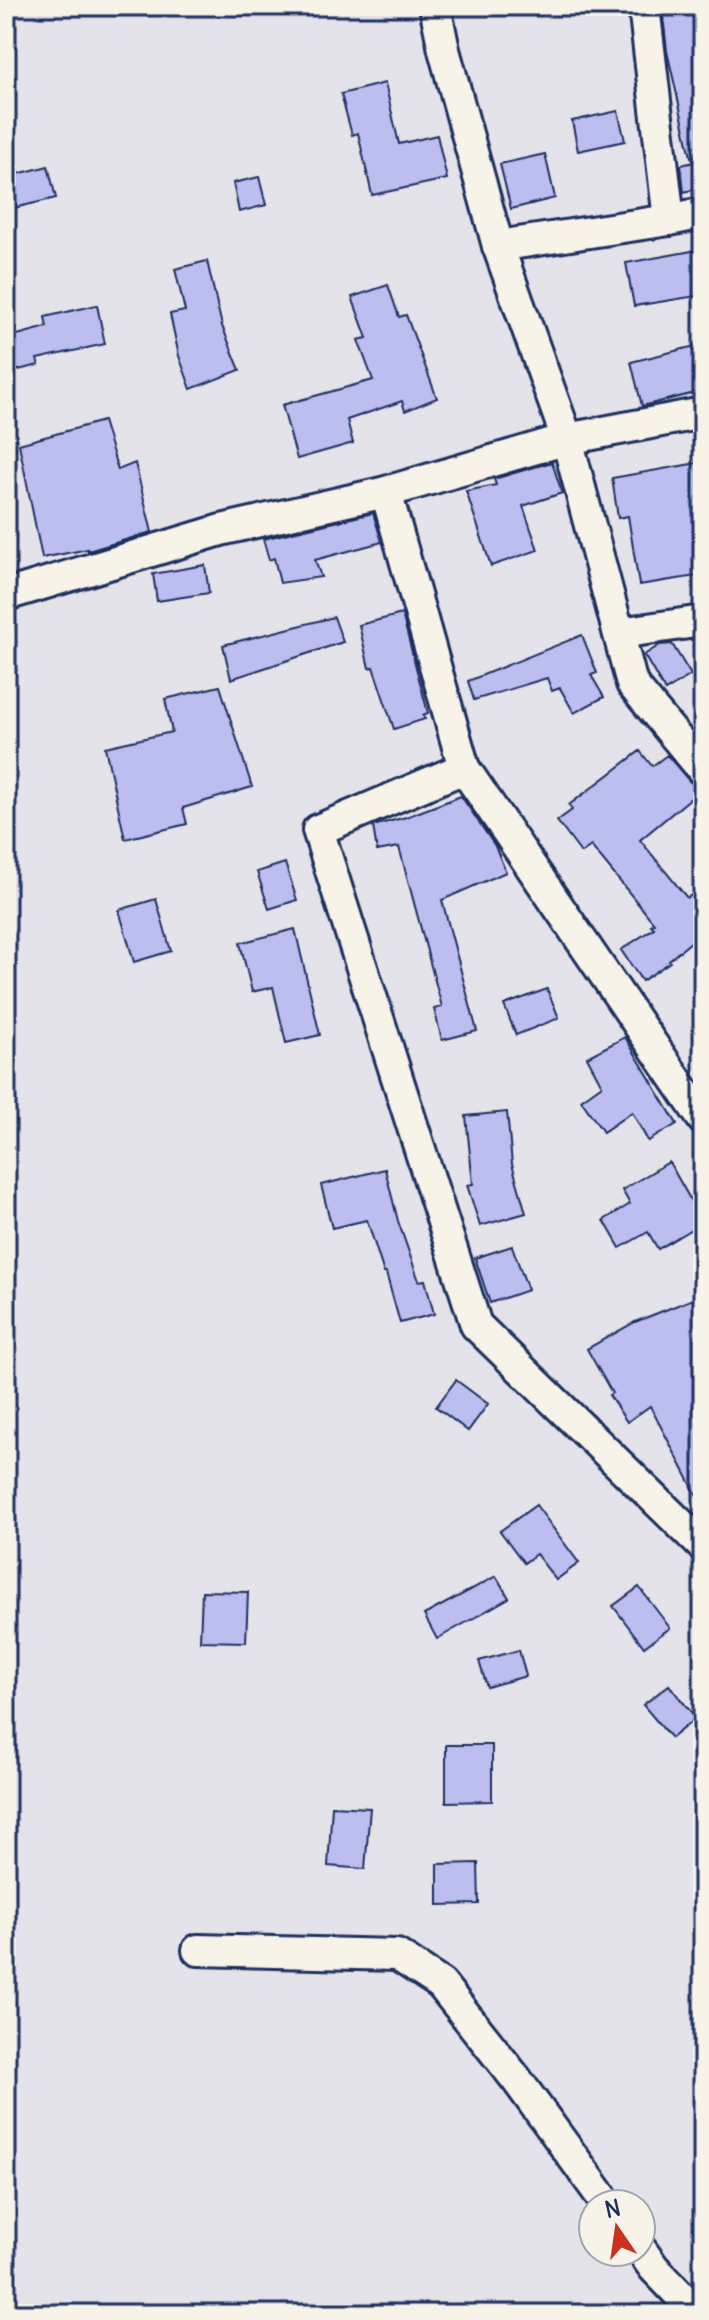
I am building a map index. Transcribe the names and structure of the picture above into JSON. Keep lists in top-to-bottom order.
{
  "north": "top"
}
